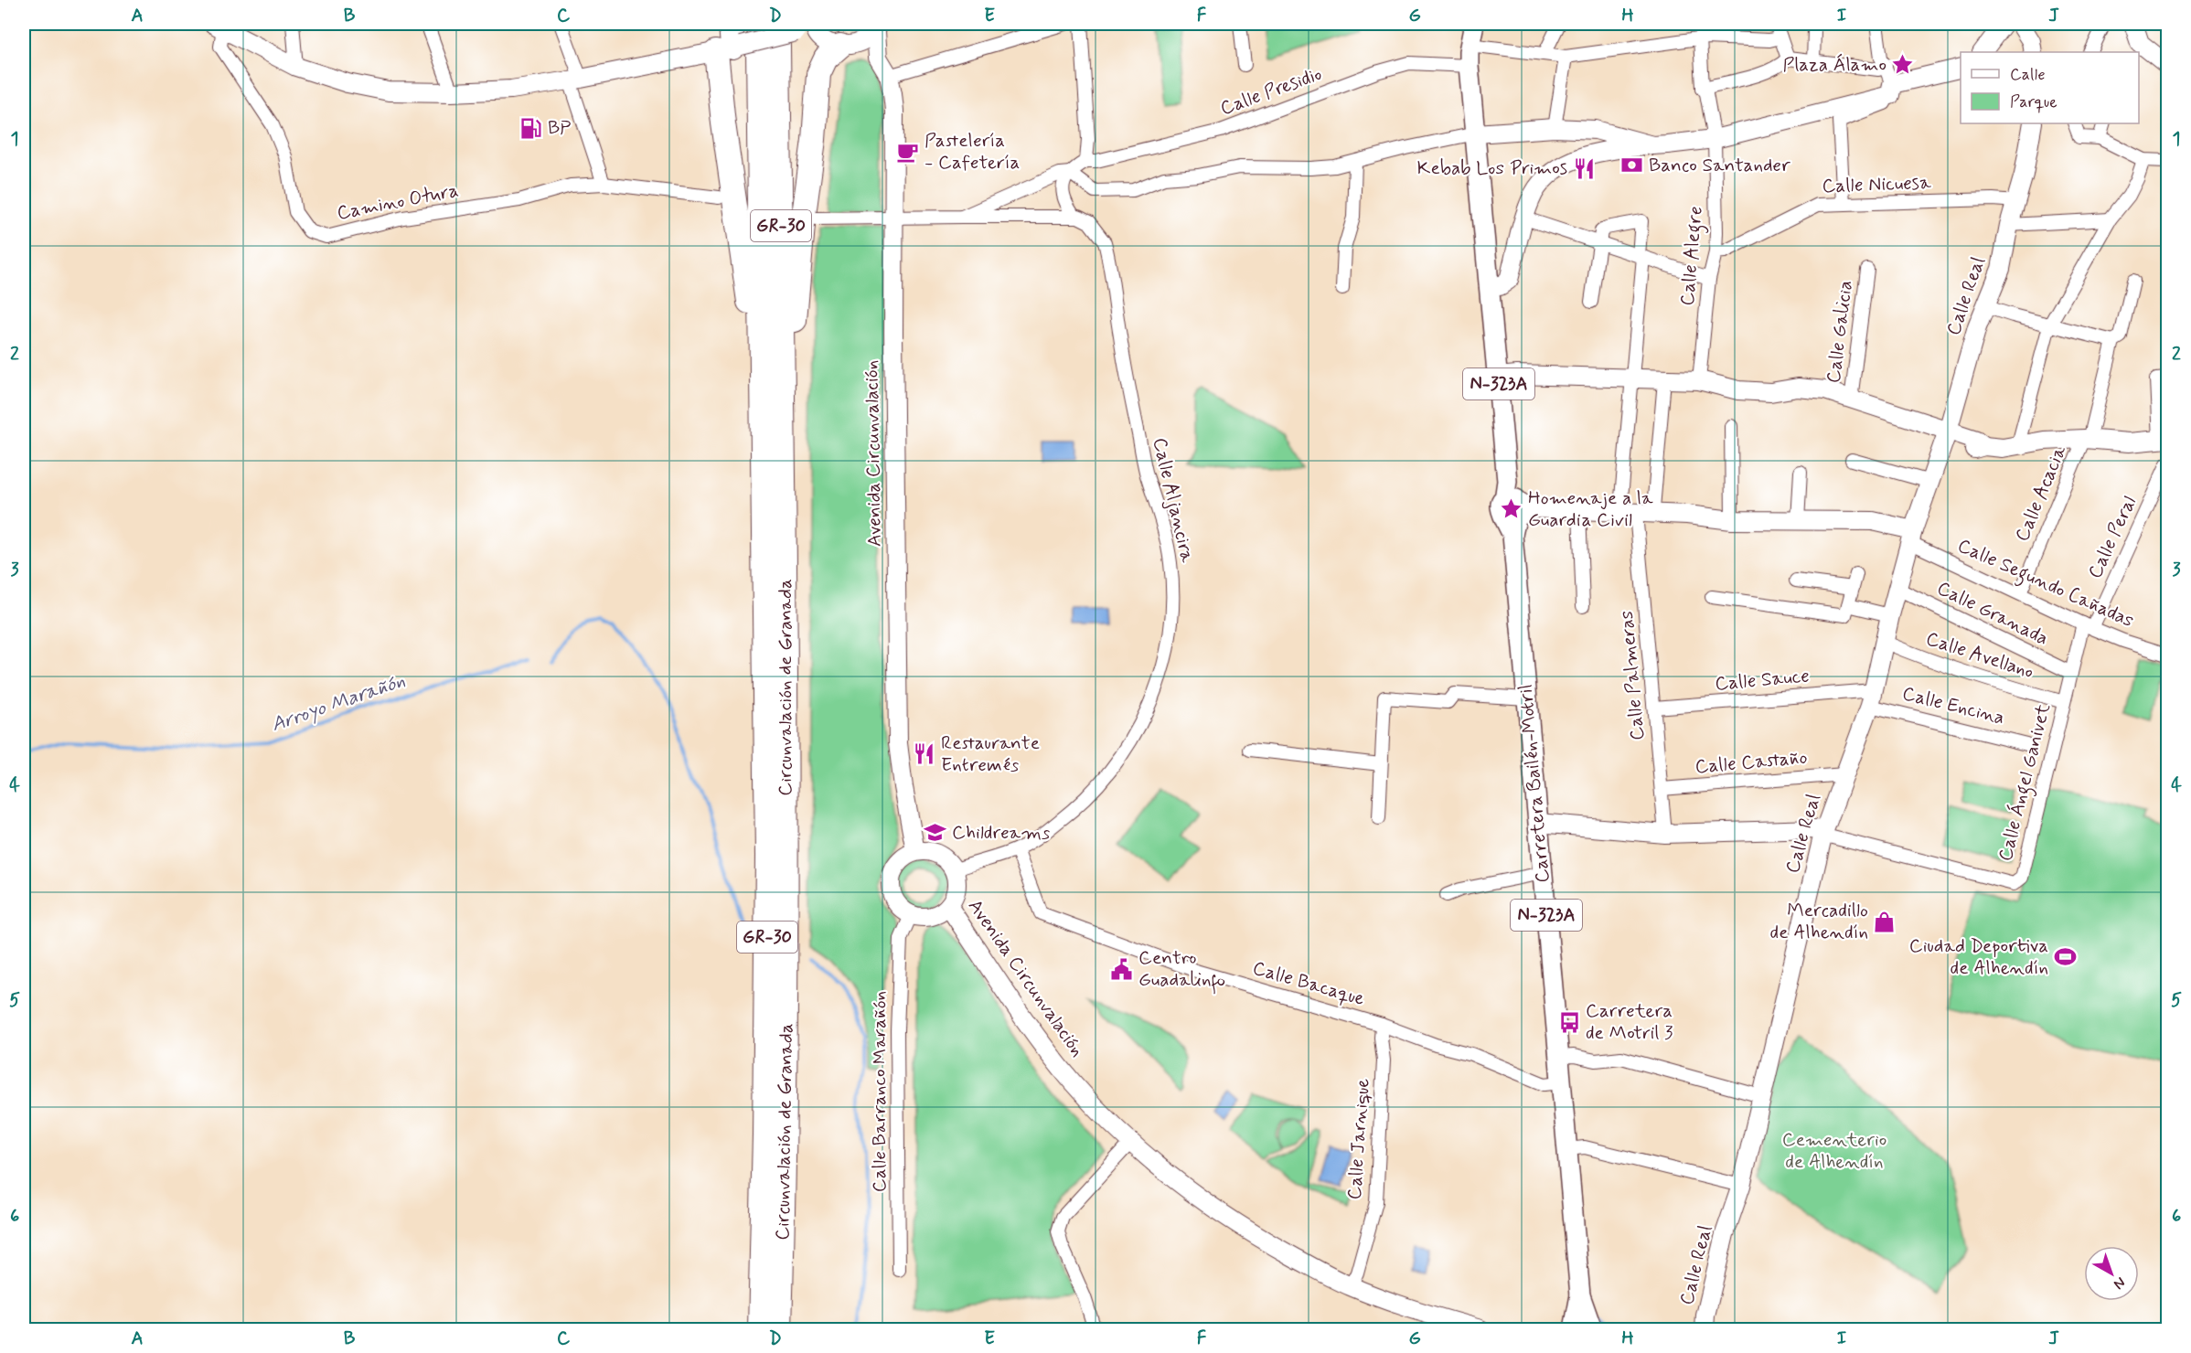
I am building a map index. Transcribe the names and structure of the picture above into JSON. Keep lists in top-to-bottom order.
{
  "streets": {
    "highway": ["GR-30", "Circunvalación de Granada"],
    "main road": ["N-323A", "Carretera Bailén-Motril"],
    "street": [
      "Calle Presidio",
      "Calle Nicuesa",
      "Camino Otura",
      "Calle Alegre",
      "Calle Real",
      "Calle Galicia",
      "Avenida Circunvalación",
      "Calle Acacia",
      "Calle Aljancira",
      "Calle Peral",
      "Calle Segundo Cañadas",
      "Calle Granada",
      "Calle Avellano",
      "Calle Palmeras",
      "Calle Sauce",
      "Calle Encina",
      "Calle Castaño",
      "Calle Ángel Ganivet",
      "Calle Bacaque",
      "Calle Barranco Marañón",
      "Calle Jarnique"
    ]
  },
  "crossings": [
    ["Calle Presidio", "Carretera Bailén-Motril"],
    ["Calle Nicuesa", "Calle Alegre"],
    ["Calle Nicuesa", "Calle Real"],
    ["Calle Real", "Calle Segundo Cañadas"],
    ["Calle Real", "Calle Granada"],
    ["Calle Real", "Calle Avellano"],
    ["Calle Real", "Calle Sauce"],
    ["Calle Real", "Calle Encina"],
    ["Calle Real", "Calle Castaño"],
    ["Calle Real", "Calle Ángel Ganivet"],
    ["Avenida Circunvalación", "Calle Aljancira"],
    ["Avenida Circunvalación", "Circunvalación de Granada"],
    ["Avenida Circunvalación", "Calle Barranco Marañón"],
    ["Avenida Circunvalación", "Calle Jarnique"],
    ["Calle Acacia", "Calle Segundo Cañadas"],
    ["Calle Aljancira", "Calle Bacaque"],
    ["Calle Aljancira", "Calle Barranco Marañón"],
    ["Calle Peral", "Calle Segundo Cañadas"],
    ["Calle Peral", "Calle Ángel Ganivet"],
    ["Calle Segundo Cañadas", "Calle Ángel Ganivet"],
    ["Calle Granada", "Calle Ángel Ganivet"],
    ["Calle Avellano", "Calle Ángel Ganivet"],
    ["Calle Palmeras", "Calle Sauce"],
    ["Calle Palmeras", "Calle Castaño"],
    ["Calle Sauce", "Calle Encina"],
    ["Carretera Bailén-Motril", "Calle Bacaque"],
    ["Calle Bacaque", "Calle Jarnique"]
  ],
  "water": ["Arroyo Marañón"],
  "parks": ["Cementerio de Alhendín"],
  "places": {
    "place": ["Plaza Álamo", "Homenaje a la Guardia Civil"],
    "fuel station": ["BP"],
    "cafe": ["Pastelería - Cafetería"],
    "bank": ["Banco Santander"],
    "restaurant": ["Kebab Los Primos", "Restaurante Entremés"],
    "school or university": ["Childreams"],
    "shop": ["Mercadillo de Alhendín"],
    "sports": ["Ciudad Deportiva de Alhendín"],
    "public building": ["Centro Guadalinfo"],
    "bus stop": ["Carretera de Motril 3"]
  },
  "legend": ["Calle", "Parque"],
  "north": "bottom right",
  "grid": {
    "columns": [
      "A",
      "B",
      "C",
      "D",
      "E",
      "F",
      "G",
      "H",
      "I",
      "J"
    ],
    "rows": [
      "1",
      "2",
      "3",
      "4",
      "5",
      "6"
    ]
  }
}
